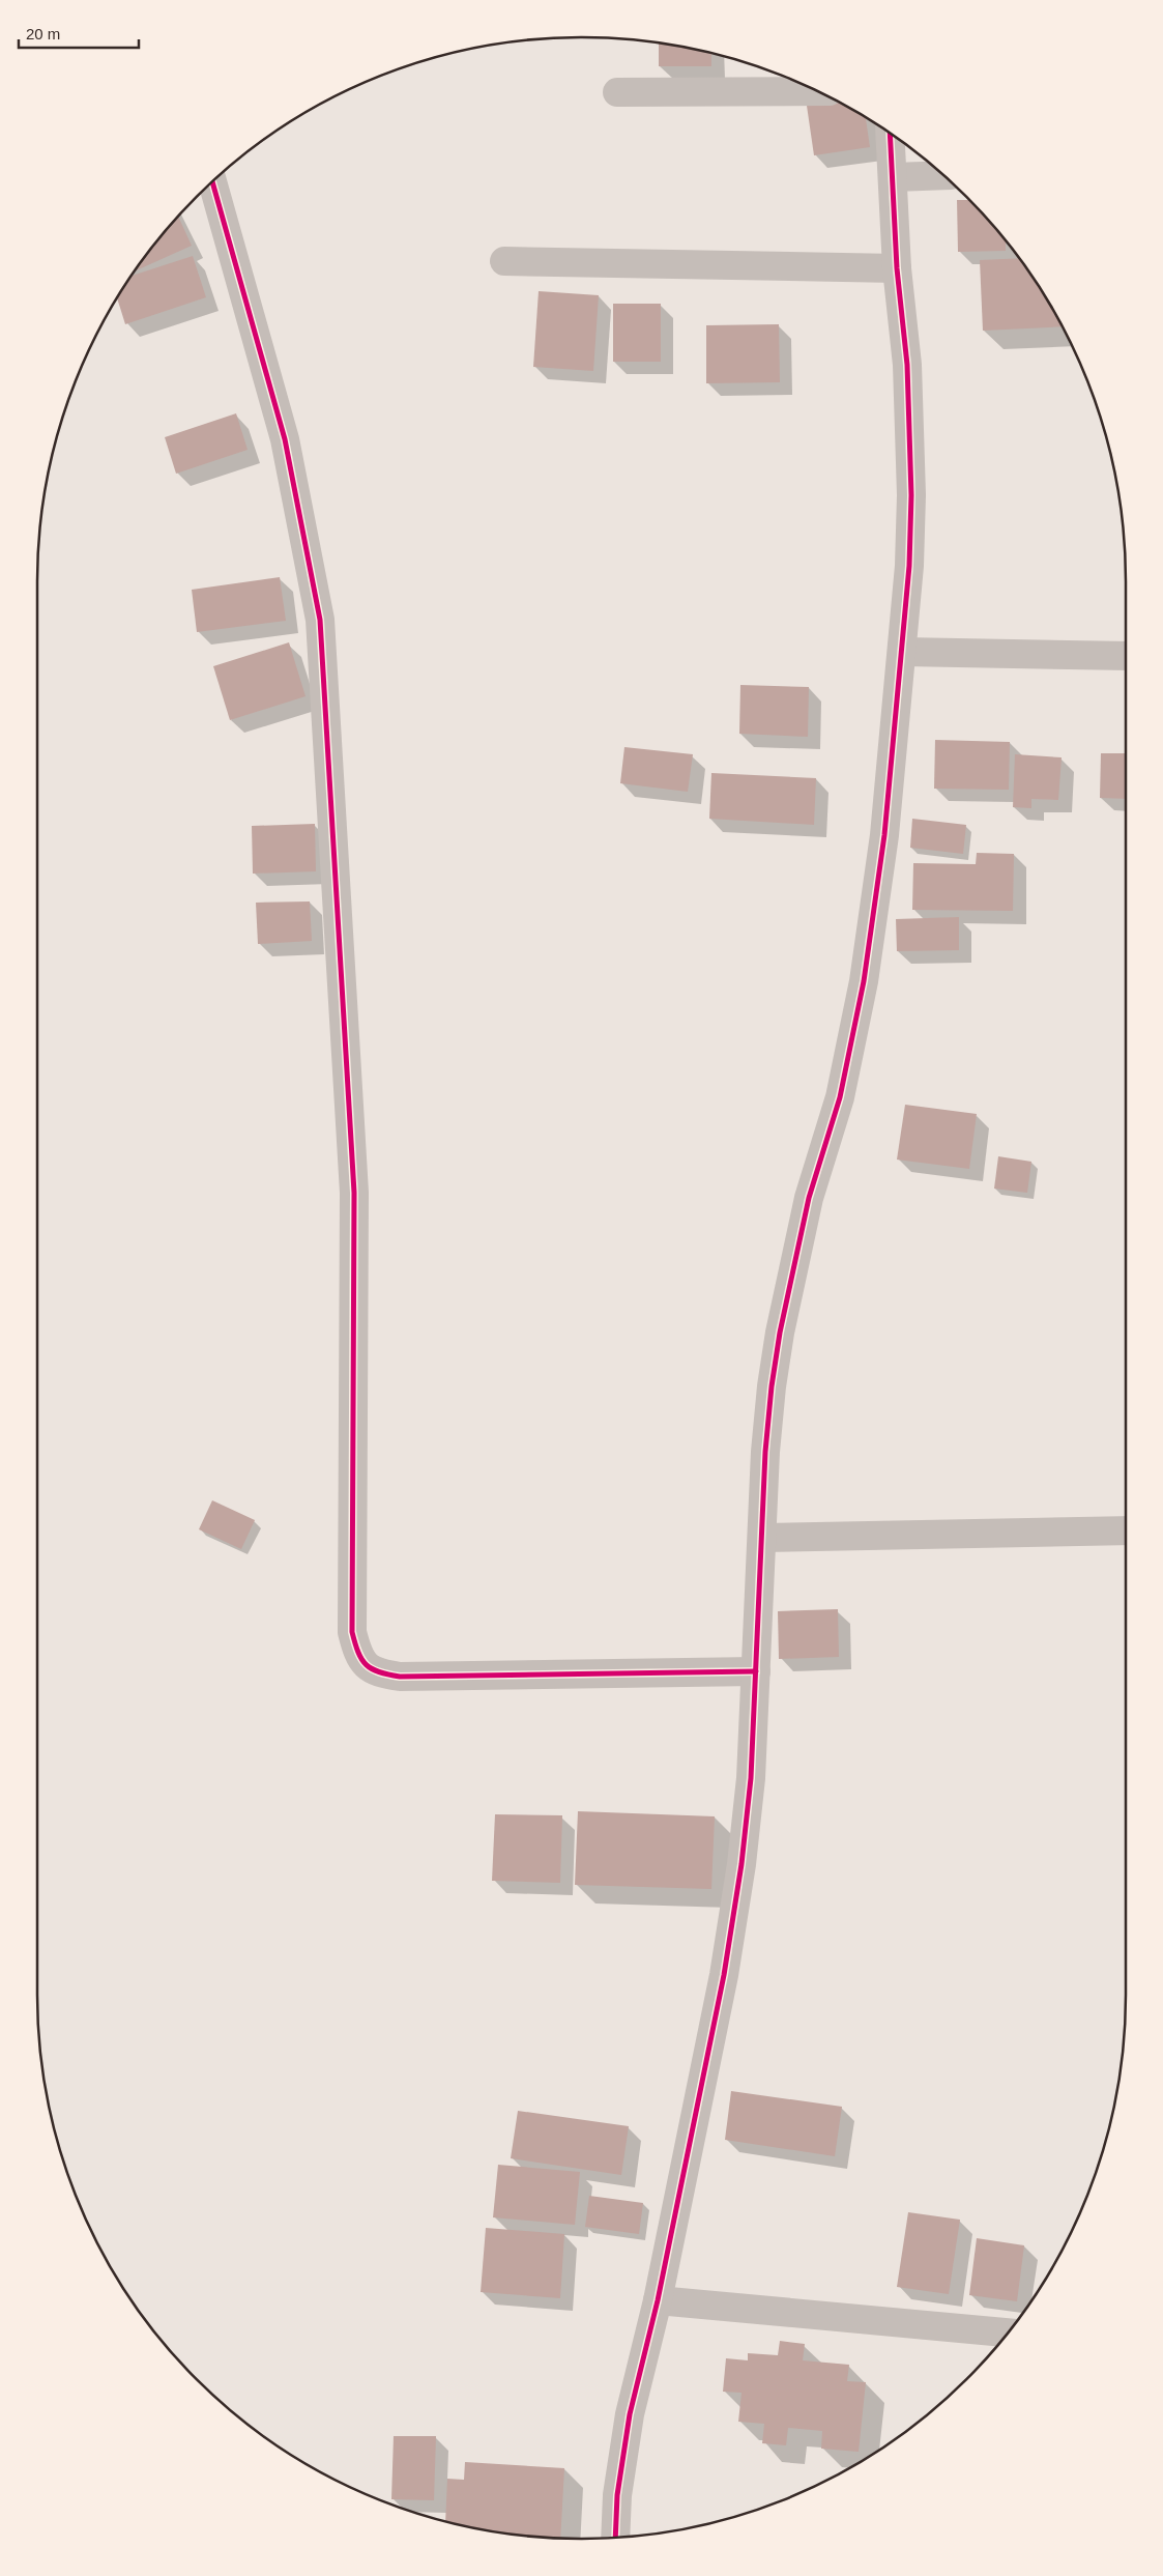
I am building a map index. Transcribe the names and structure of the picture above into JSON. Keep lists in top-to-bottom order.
{
  "scale_bar": "20 m"
}
